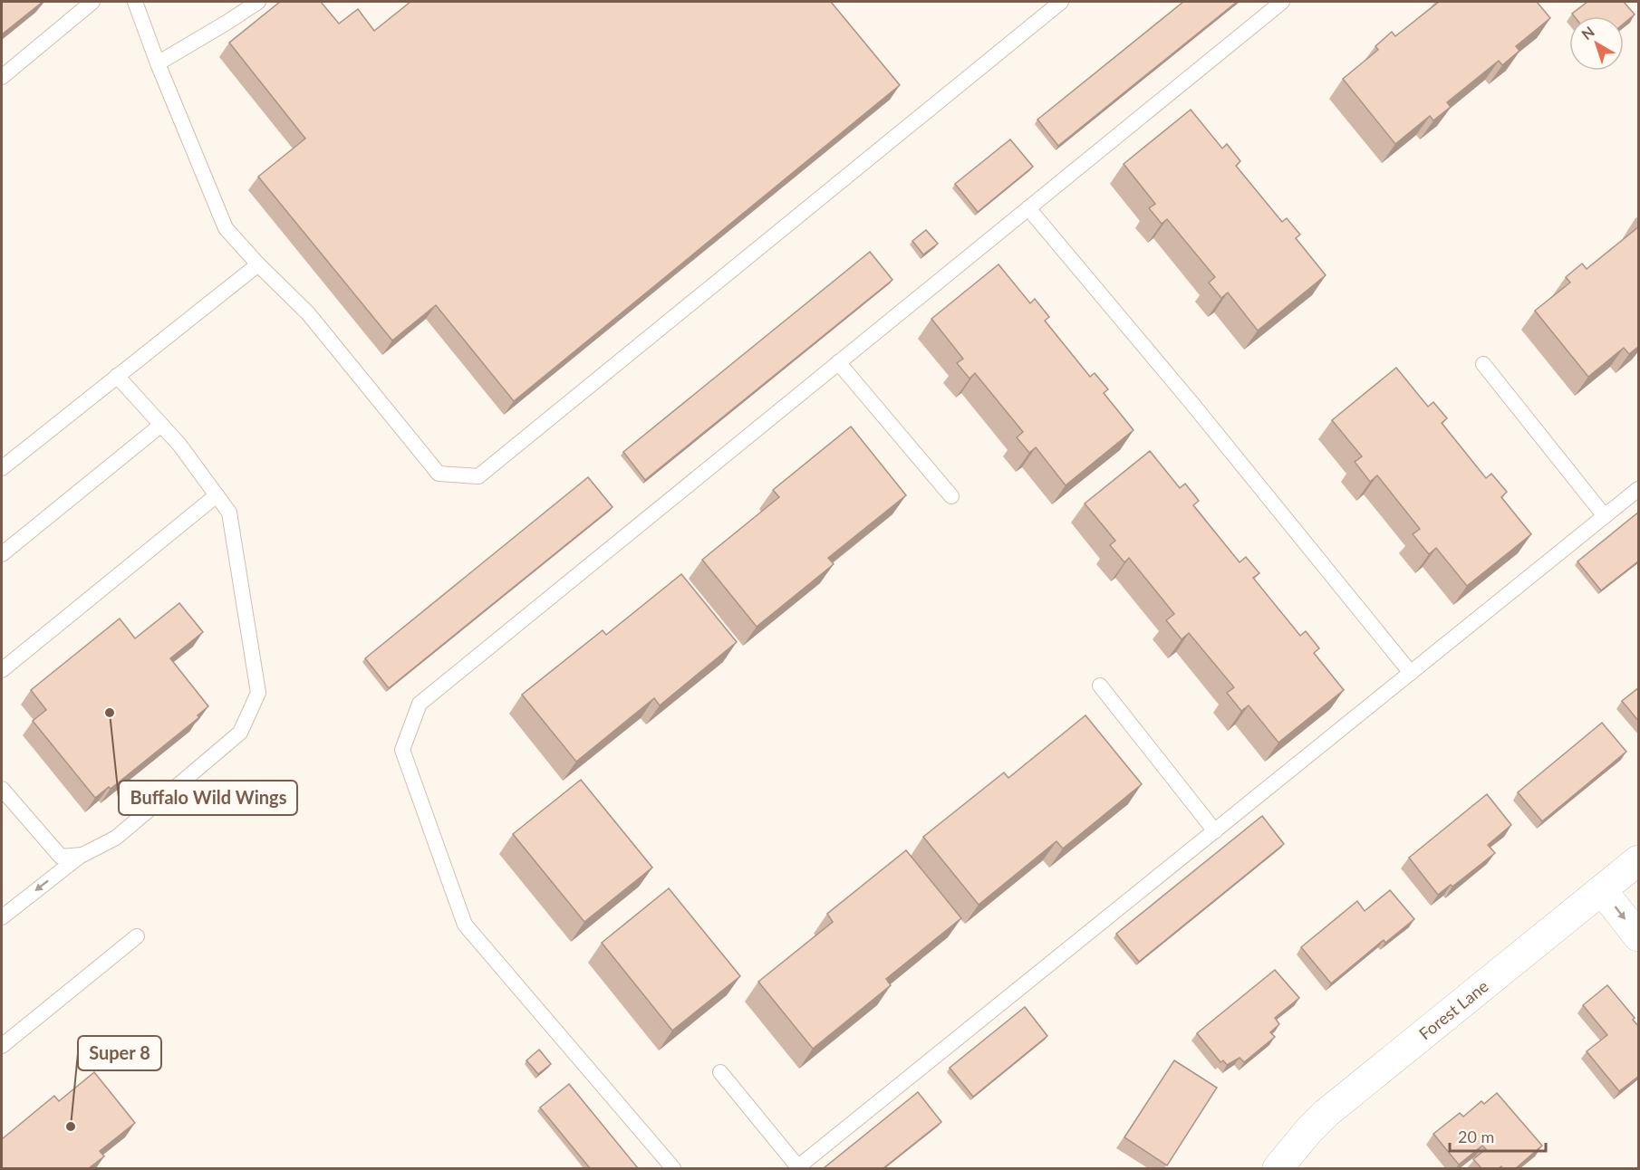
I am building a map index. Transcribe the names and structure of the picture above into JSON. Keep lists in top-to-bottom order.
{
  "streets": {
    "street": ["Forest Lane"]
  },
  "places": ["Buffalo Wild Wings", "Super 8"],
  "scale_bar": "20 m",
  "north": "top left"
}
